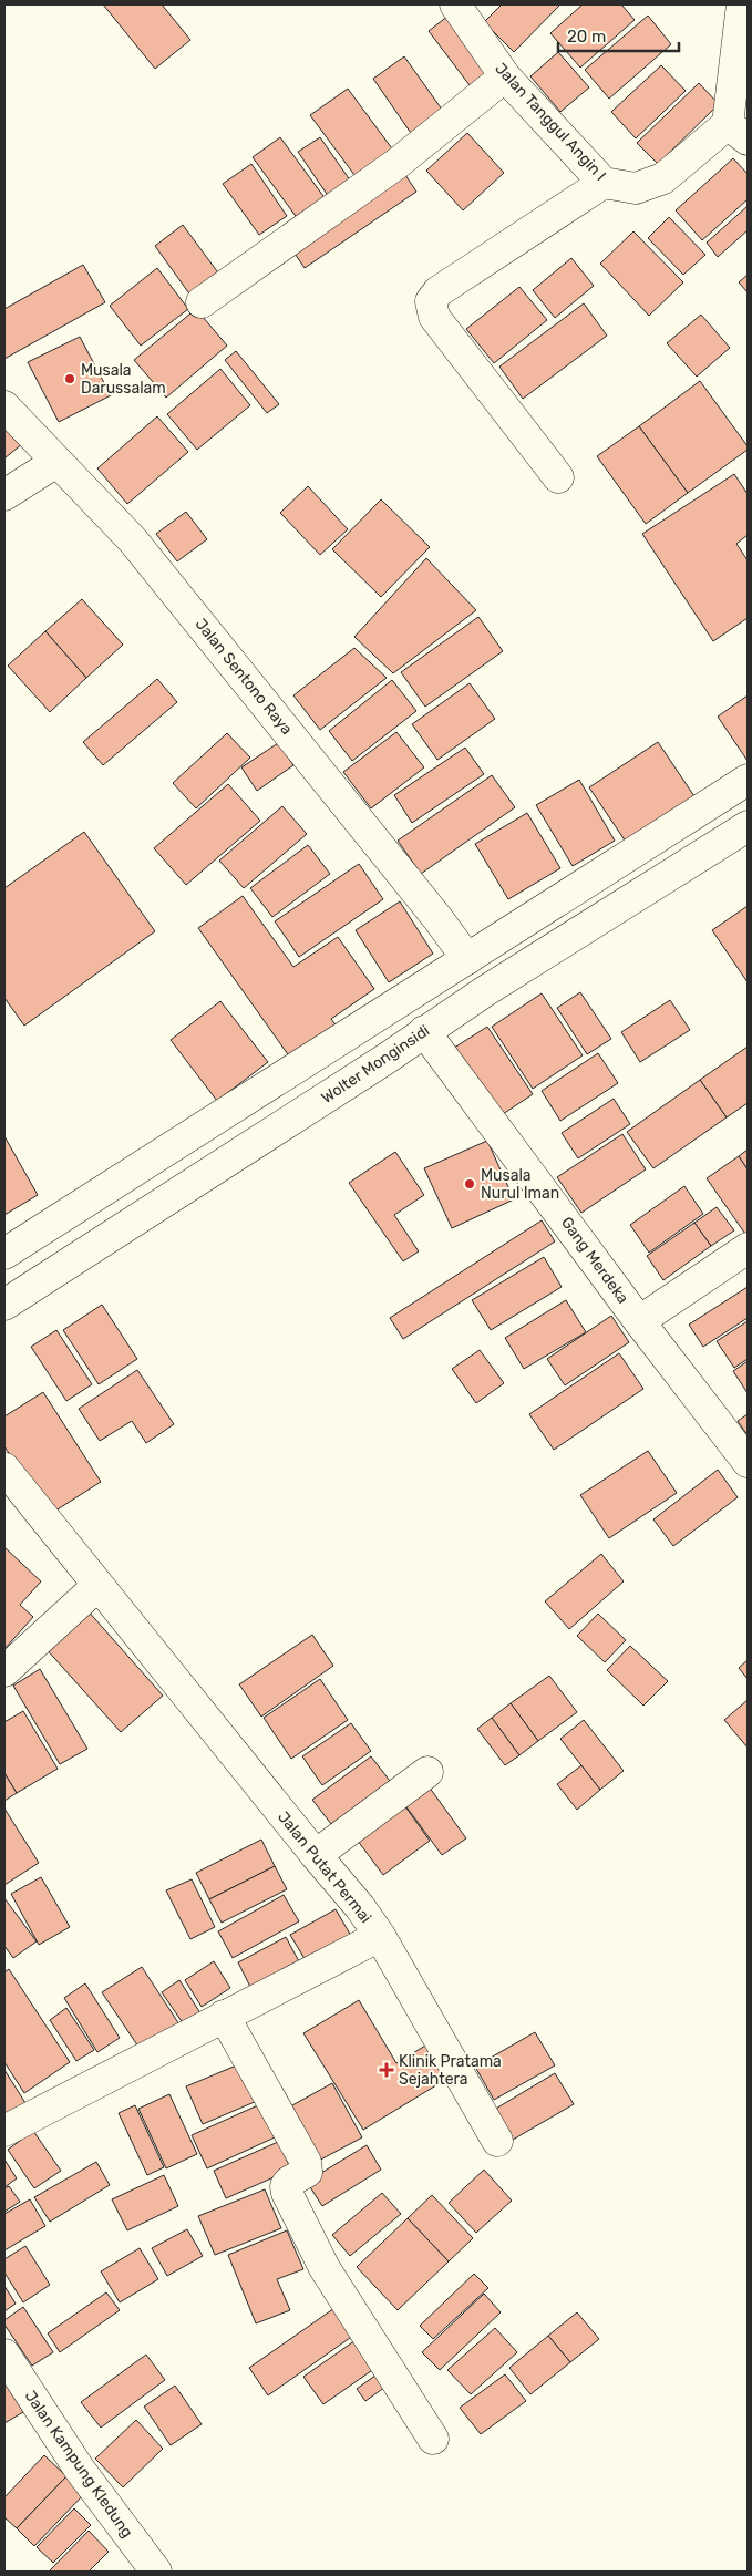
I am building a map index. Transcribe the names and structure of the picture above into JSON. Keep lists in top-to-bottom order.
{
  "streets": {
    "street": [
      "Jalan Tanggul Angin I",
      "Jalan Sentono Raya",
      "Wolter Monginsidi",
      "Gang Merdeka",
      "Jalan Putat Permai",
      "Jalan Kampung Kledung"
    ]
  },
  "crossings": [
    ["Wolter Monginsidi", "Gang Merdeka"]
  ],
  "places": {
    "other": ["Musala Darussalam", "Musala Nurul Iman"],
    "health": ["Klinik Pratama Sejahtera"]
  },
  "scale_bar": "20 m"
}
